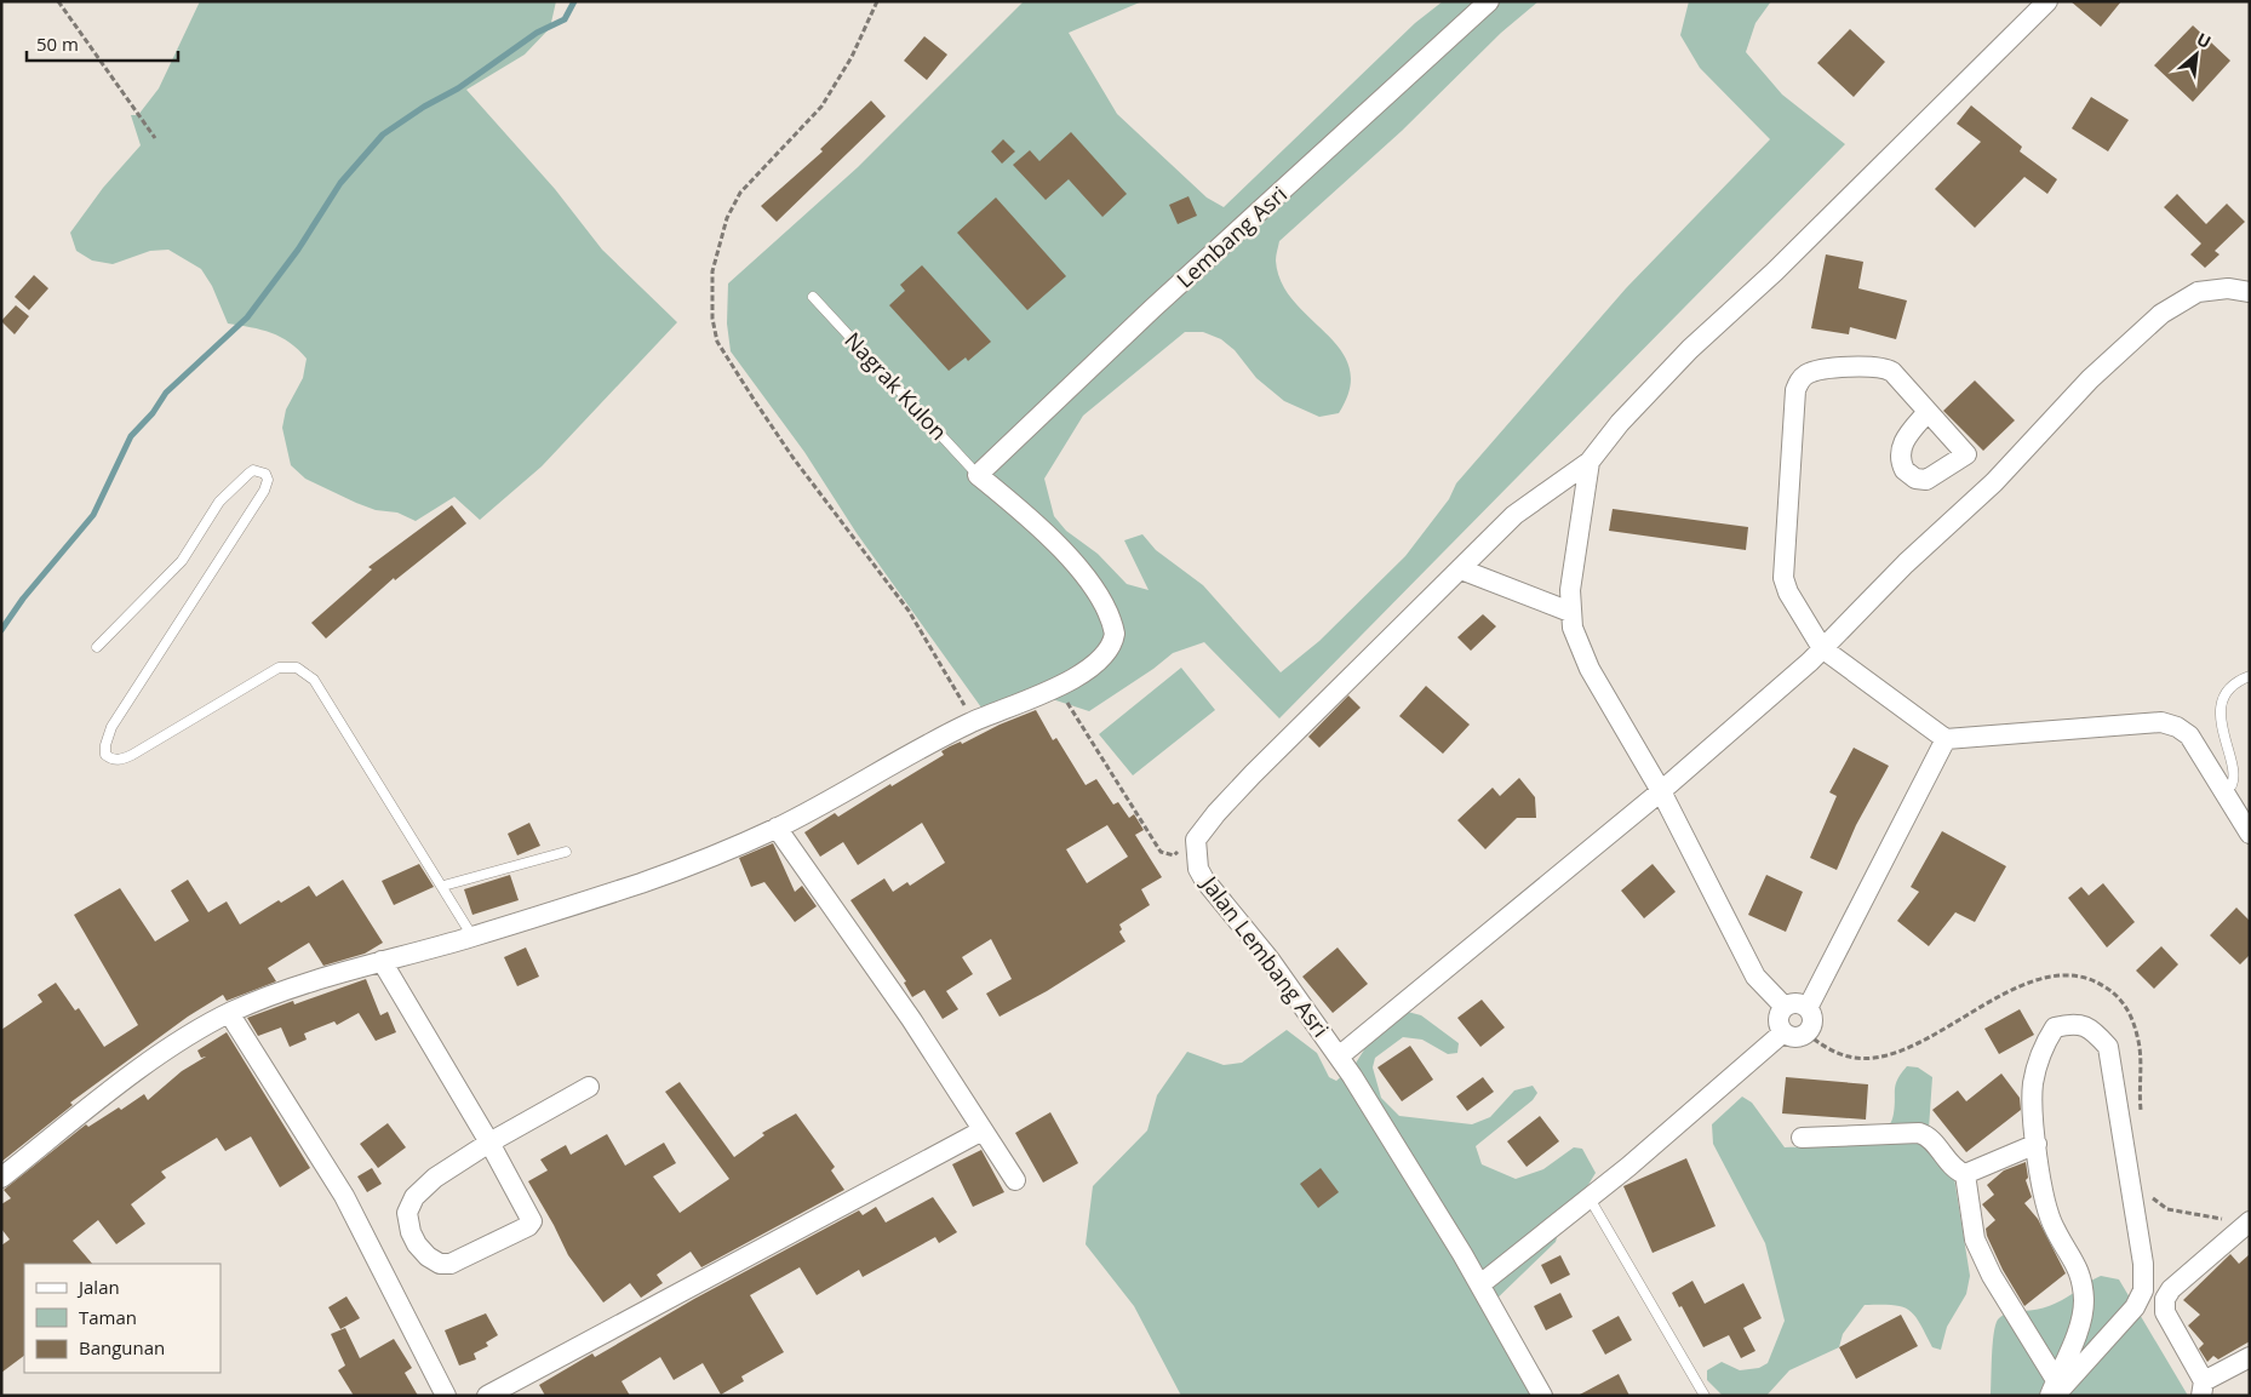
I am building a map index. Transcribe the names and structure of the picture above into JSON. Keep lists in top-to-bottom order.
{
  "streets": {
    "street": ["Lembang Asri", "Jalan Lembang Asri"],
    "lane": ["Nagrak Kulon"]
  },
  "crossings": [
    ["Lembang Asri", "Nagrak Kulon"]
  ],
  "legend": ["Jalan", "Taman", "Bangunan"],
  "scale_bar": "50 m",
  "north": "top right"
}
